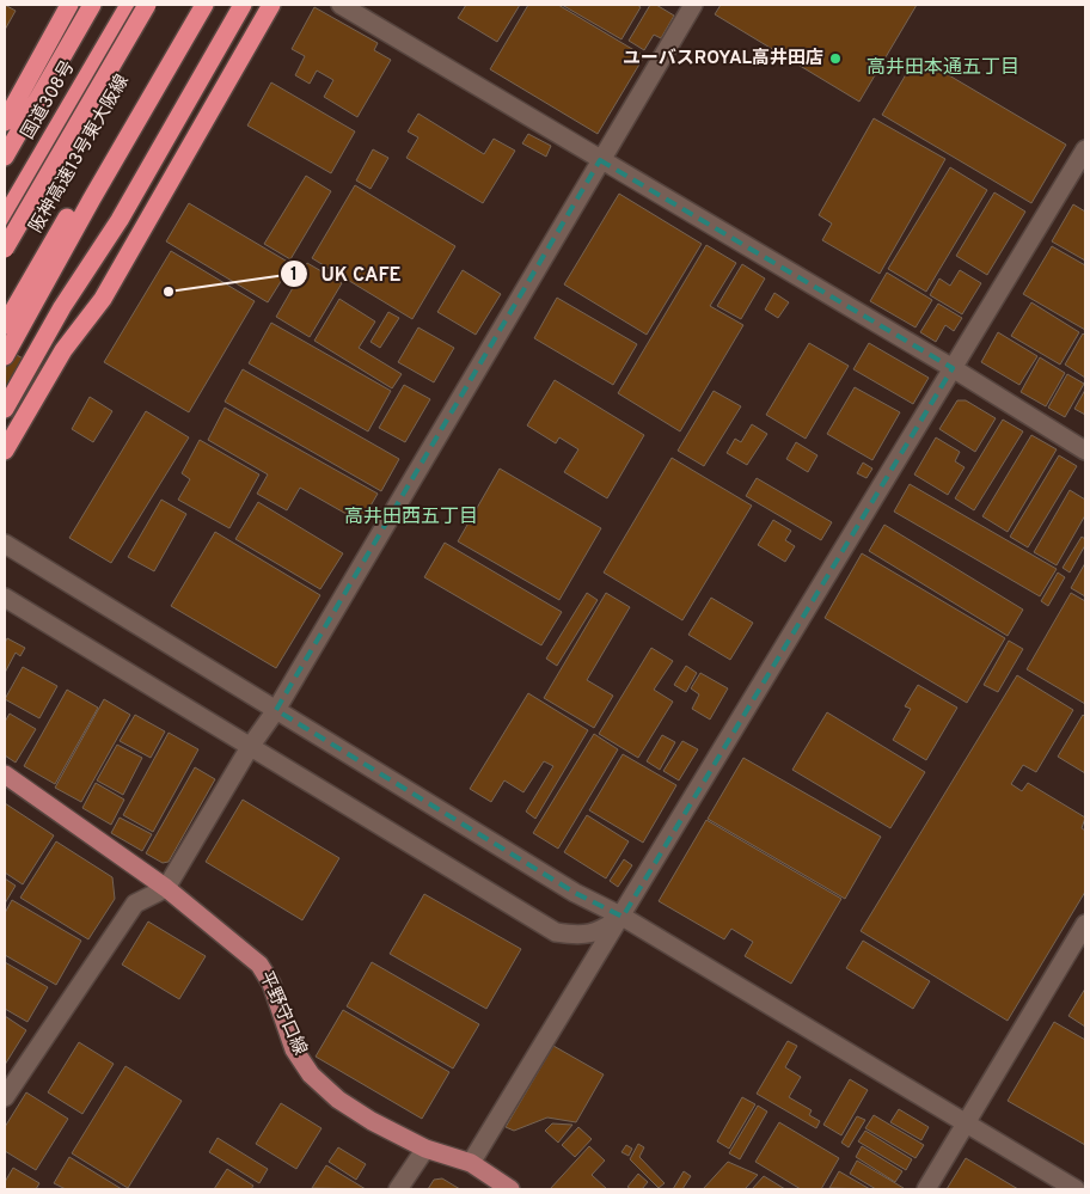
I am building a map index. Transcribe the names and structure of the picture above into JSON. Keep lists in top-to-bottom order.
{
  "streets": {
    "highway": ["国道308号", "阪神高速13号東大阪線"],
    "main road": ["平野守口線"]
  },
  "districts": ["高井田本通五丁目", "高井田西五丁目"],
  "places": ["ユーバスROYAL高井田店", "UK CAFE"]
}
